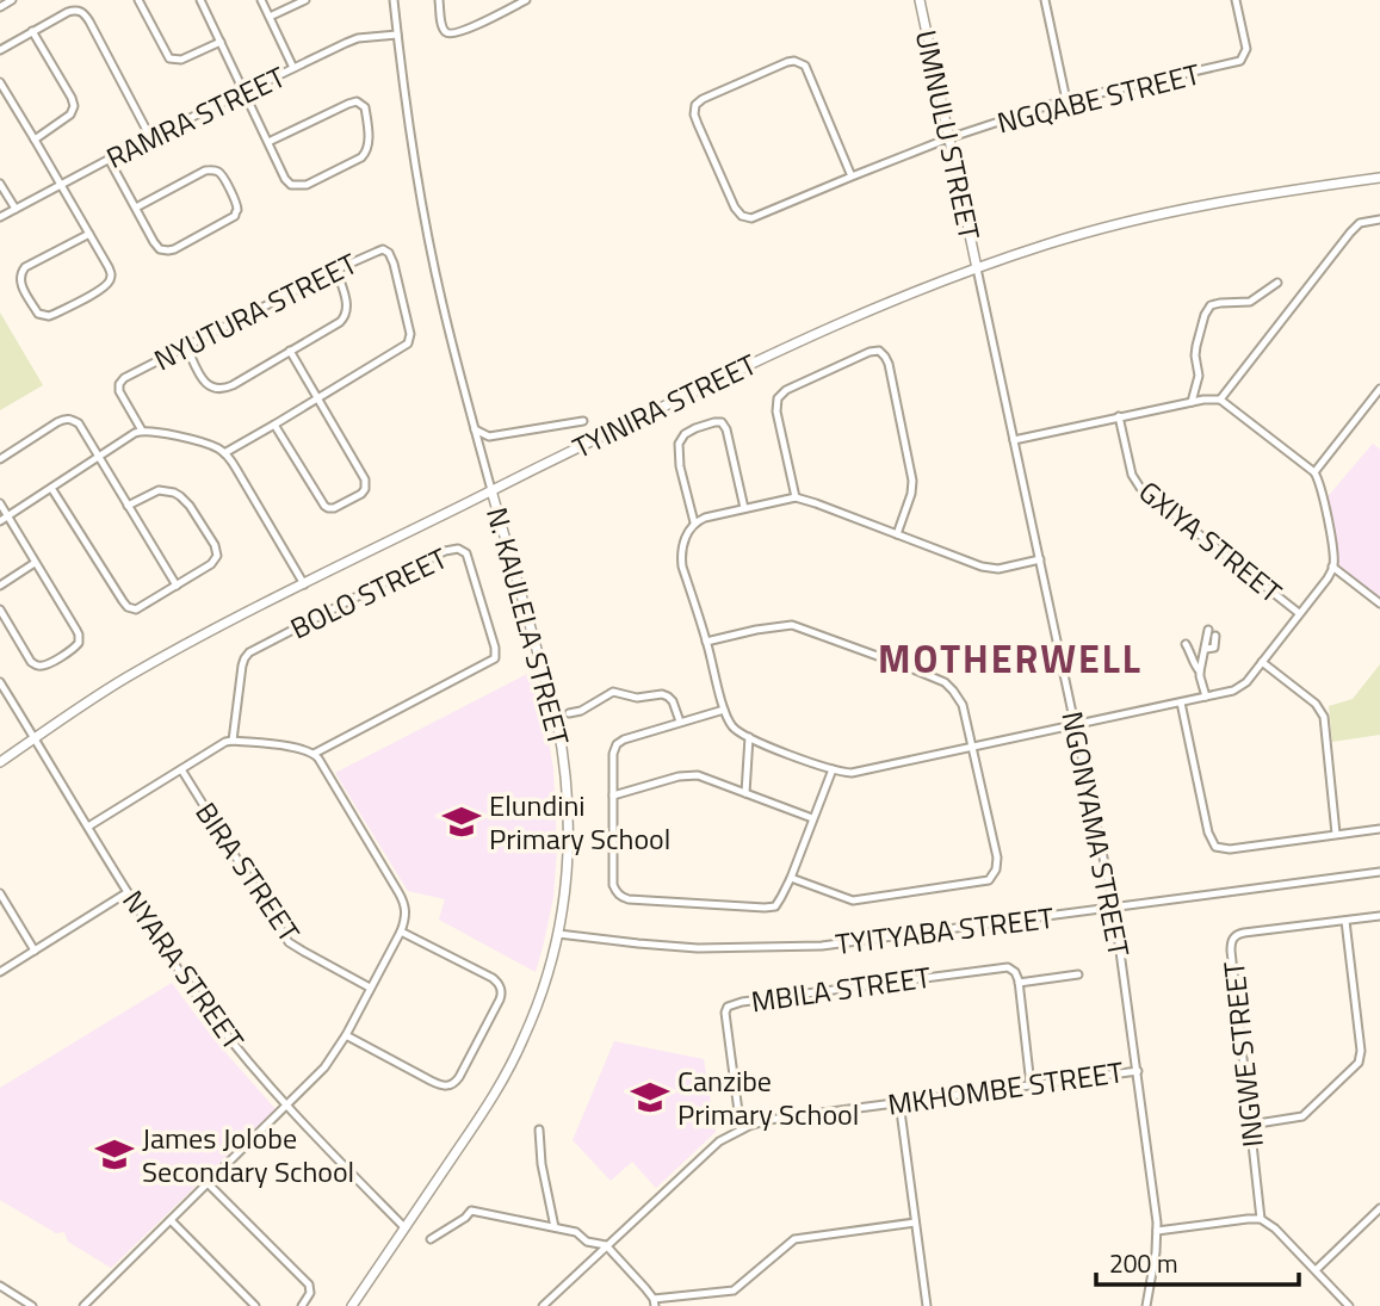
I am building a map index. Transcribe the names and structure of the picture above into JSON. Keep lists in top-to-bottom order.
{
  "streets": {
    "street": [
      "NGQABE STREET",
      "RAMRA STREET",
      "UMNULU STREET",
      "NYUTURA STREET",
      "TYINIRA STREET",
      "GXIYA STREET",
      "BOLO STREET",
      "N. KAULELA STREET",
      "NGONYAMA STREET",
      "BIRA STREET",
      "TYITYABA STREET",
      "NYARA STREET",
      "MBILA STREET",
      "INGWE STREET",
      "MKHOMBE STREET"
    ]
  },
  "crossings": [
    ["NGQABE STREET", "UMNULU STREET"],
    ["RAMRA STREET", "N. KAULELA STREET"],
    ["UMNULU STREET", "TYINIRA STREET"],
    ["UMNULU STREET", "NGONYAMA STREET"],
    ["TYINIRA STREET", "N. KAULELA STREET"],
    ["TYINIRA STREET", "NGONYAMA STREET"],
    ["TYINIRA STREET", "NYARA STREET"],
    ["N. KAULELA STREET", "TYITYABA STREET"],
    ["N. KAULELA STREET", "NYARA STREET"],
    ["NGONYAMA STREET", "TYITYABA STREET"],
    ["NGONYAMA STREET", "MKHOMBE STREET"],
    ["MBILA STREET", "MKHOMBE STREET"]
  ],
  "districts": ["MOTHERWELL"],
  "places": {
    "school or university": ["Elundini Primary School", "Canzibe Primary School", "James Jolobe Secondary School"]
  },
  "scale_bar": "200 m"
}
